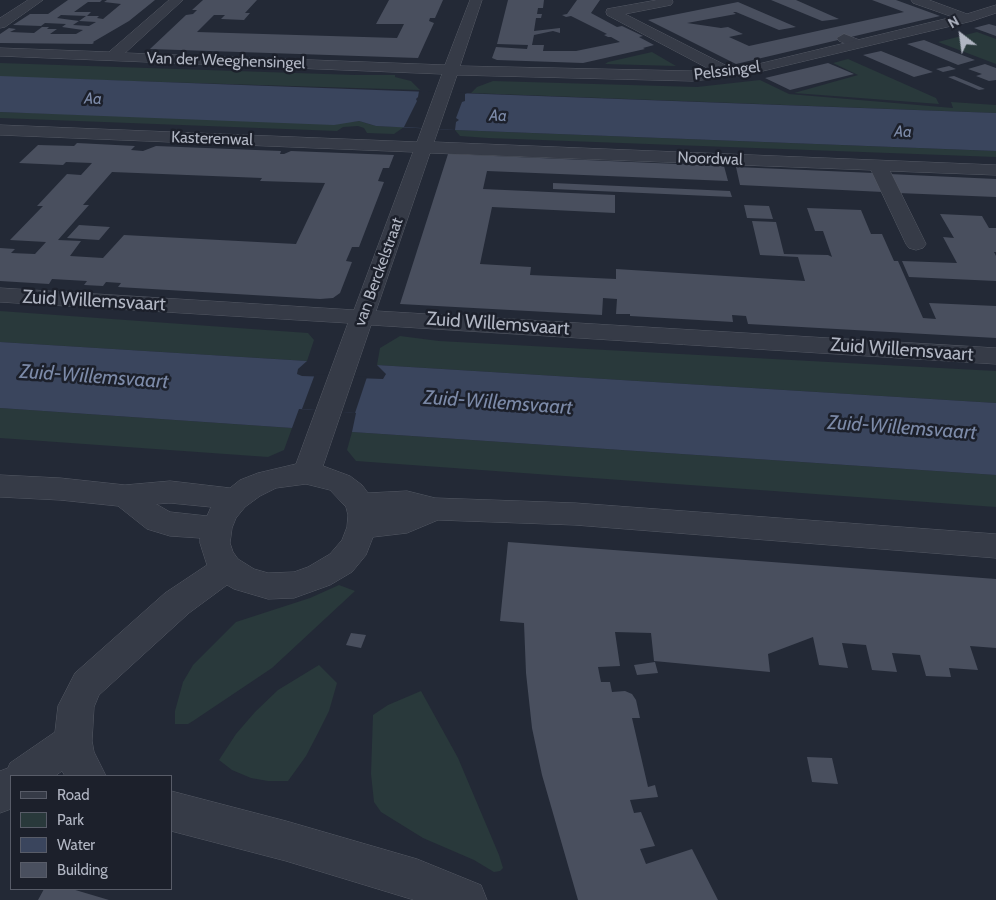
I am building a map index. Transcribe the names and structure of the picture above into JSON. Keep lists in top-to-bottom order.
{
  "streets": {
    "street": [
      "Van der Weeghensingel",
      "Pelssingel",
      "Kasterenwal",
      "Noordwal",
      "van Berckelstraat",
      "Zuid Willemsvaart"
    ]
  },
  "crossings": [
    ["Van der Weeghensingel", "Pelssingel"],
    ["Van der Weeghensingel", "van Berckelstraat"],
    ["Pelssingel", "van Berckelstraat"],
    ["Kasterenwal", "Noordwal"],
    ["Kasterenwal", "van Berckelstraat"],
    ["Noordwal", "van Berckelstraat"],
    ["van Berckelstraat", "Zuid Willemsvaart"]
  ],
  "water": ["Aa", "Zuid-Willemsvaart"],
  "legend": [
    "Road",
    "Park",
    "Water",
    "Building"
  ],
  "north": "top left"
}
